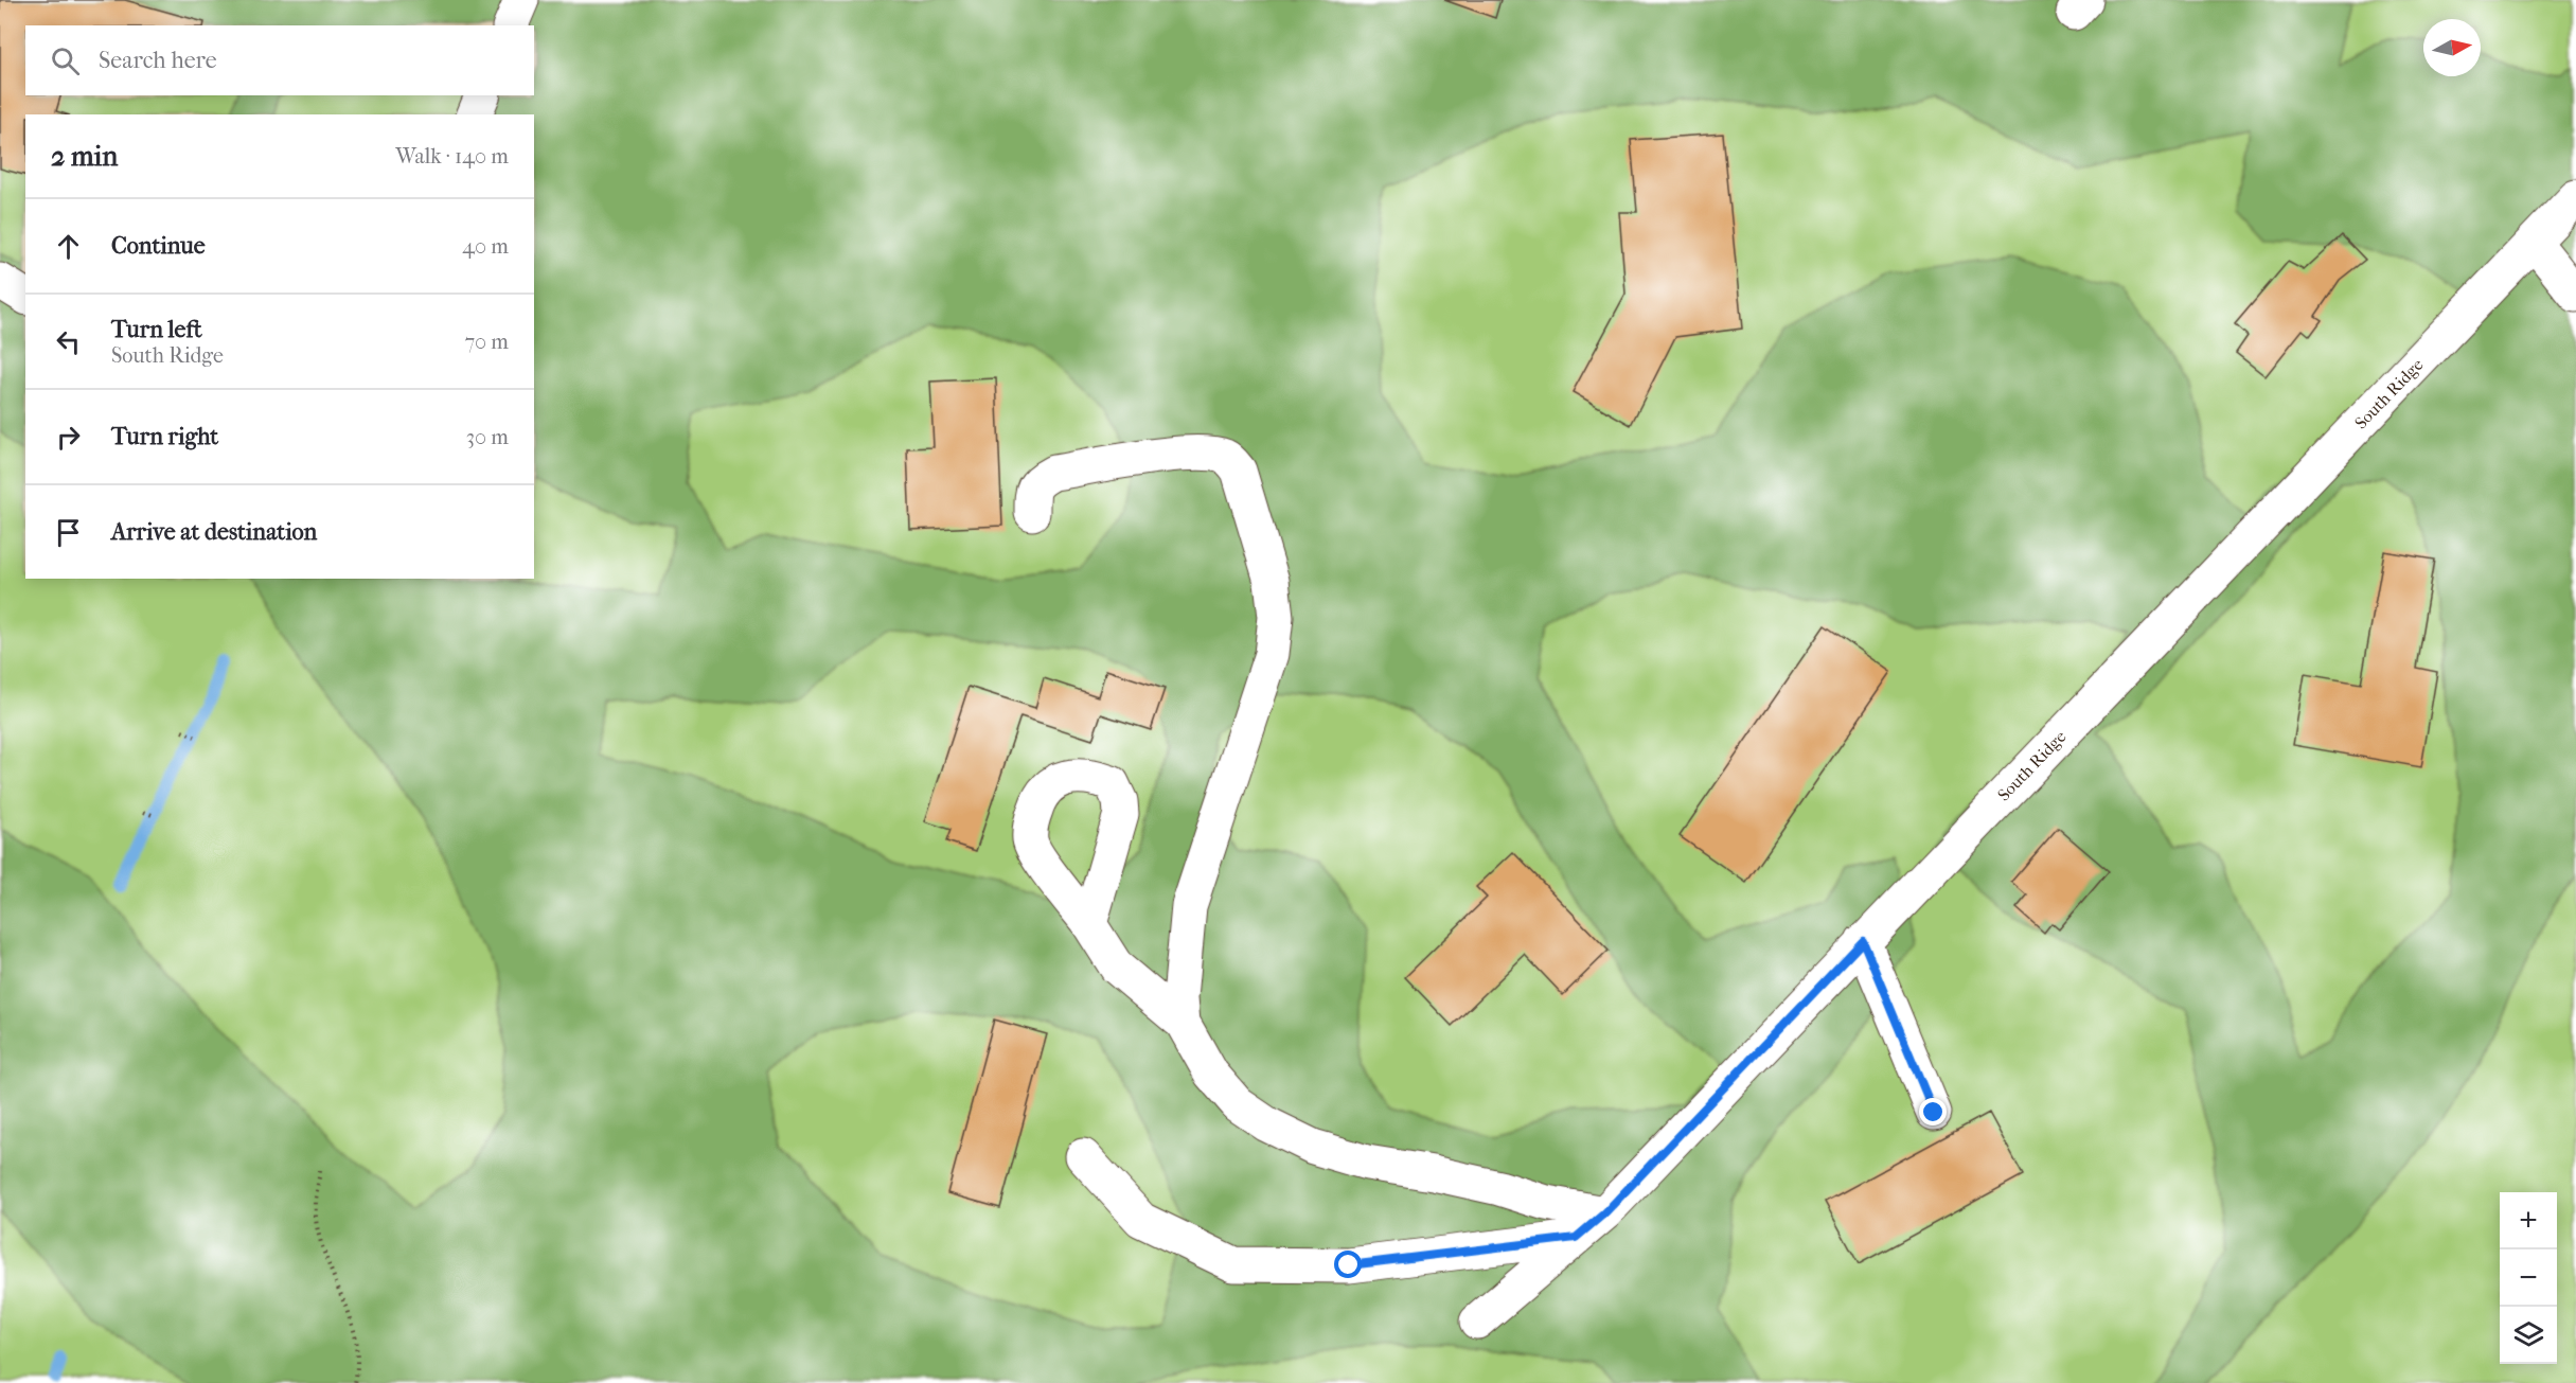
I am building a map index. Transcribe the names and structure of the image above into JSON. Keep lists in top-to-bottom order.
{
  "streets": {
    "street": ["South Ridge"]
  },
  "north": "right",
  "page": {
    "search": "Search here",
    "heading": ["2 min", "Walk · 140 m"],
    "list": [
      ["Continue", "40 m"],
      ["Turn left", "South Ridge", "70 m"],
      ["Turn right", "30 m"],
      "Arrive at destination"
    ],
    "map_buttons": ["+", "−"]
  }
}
